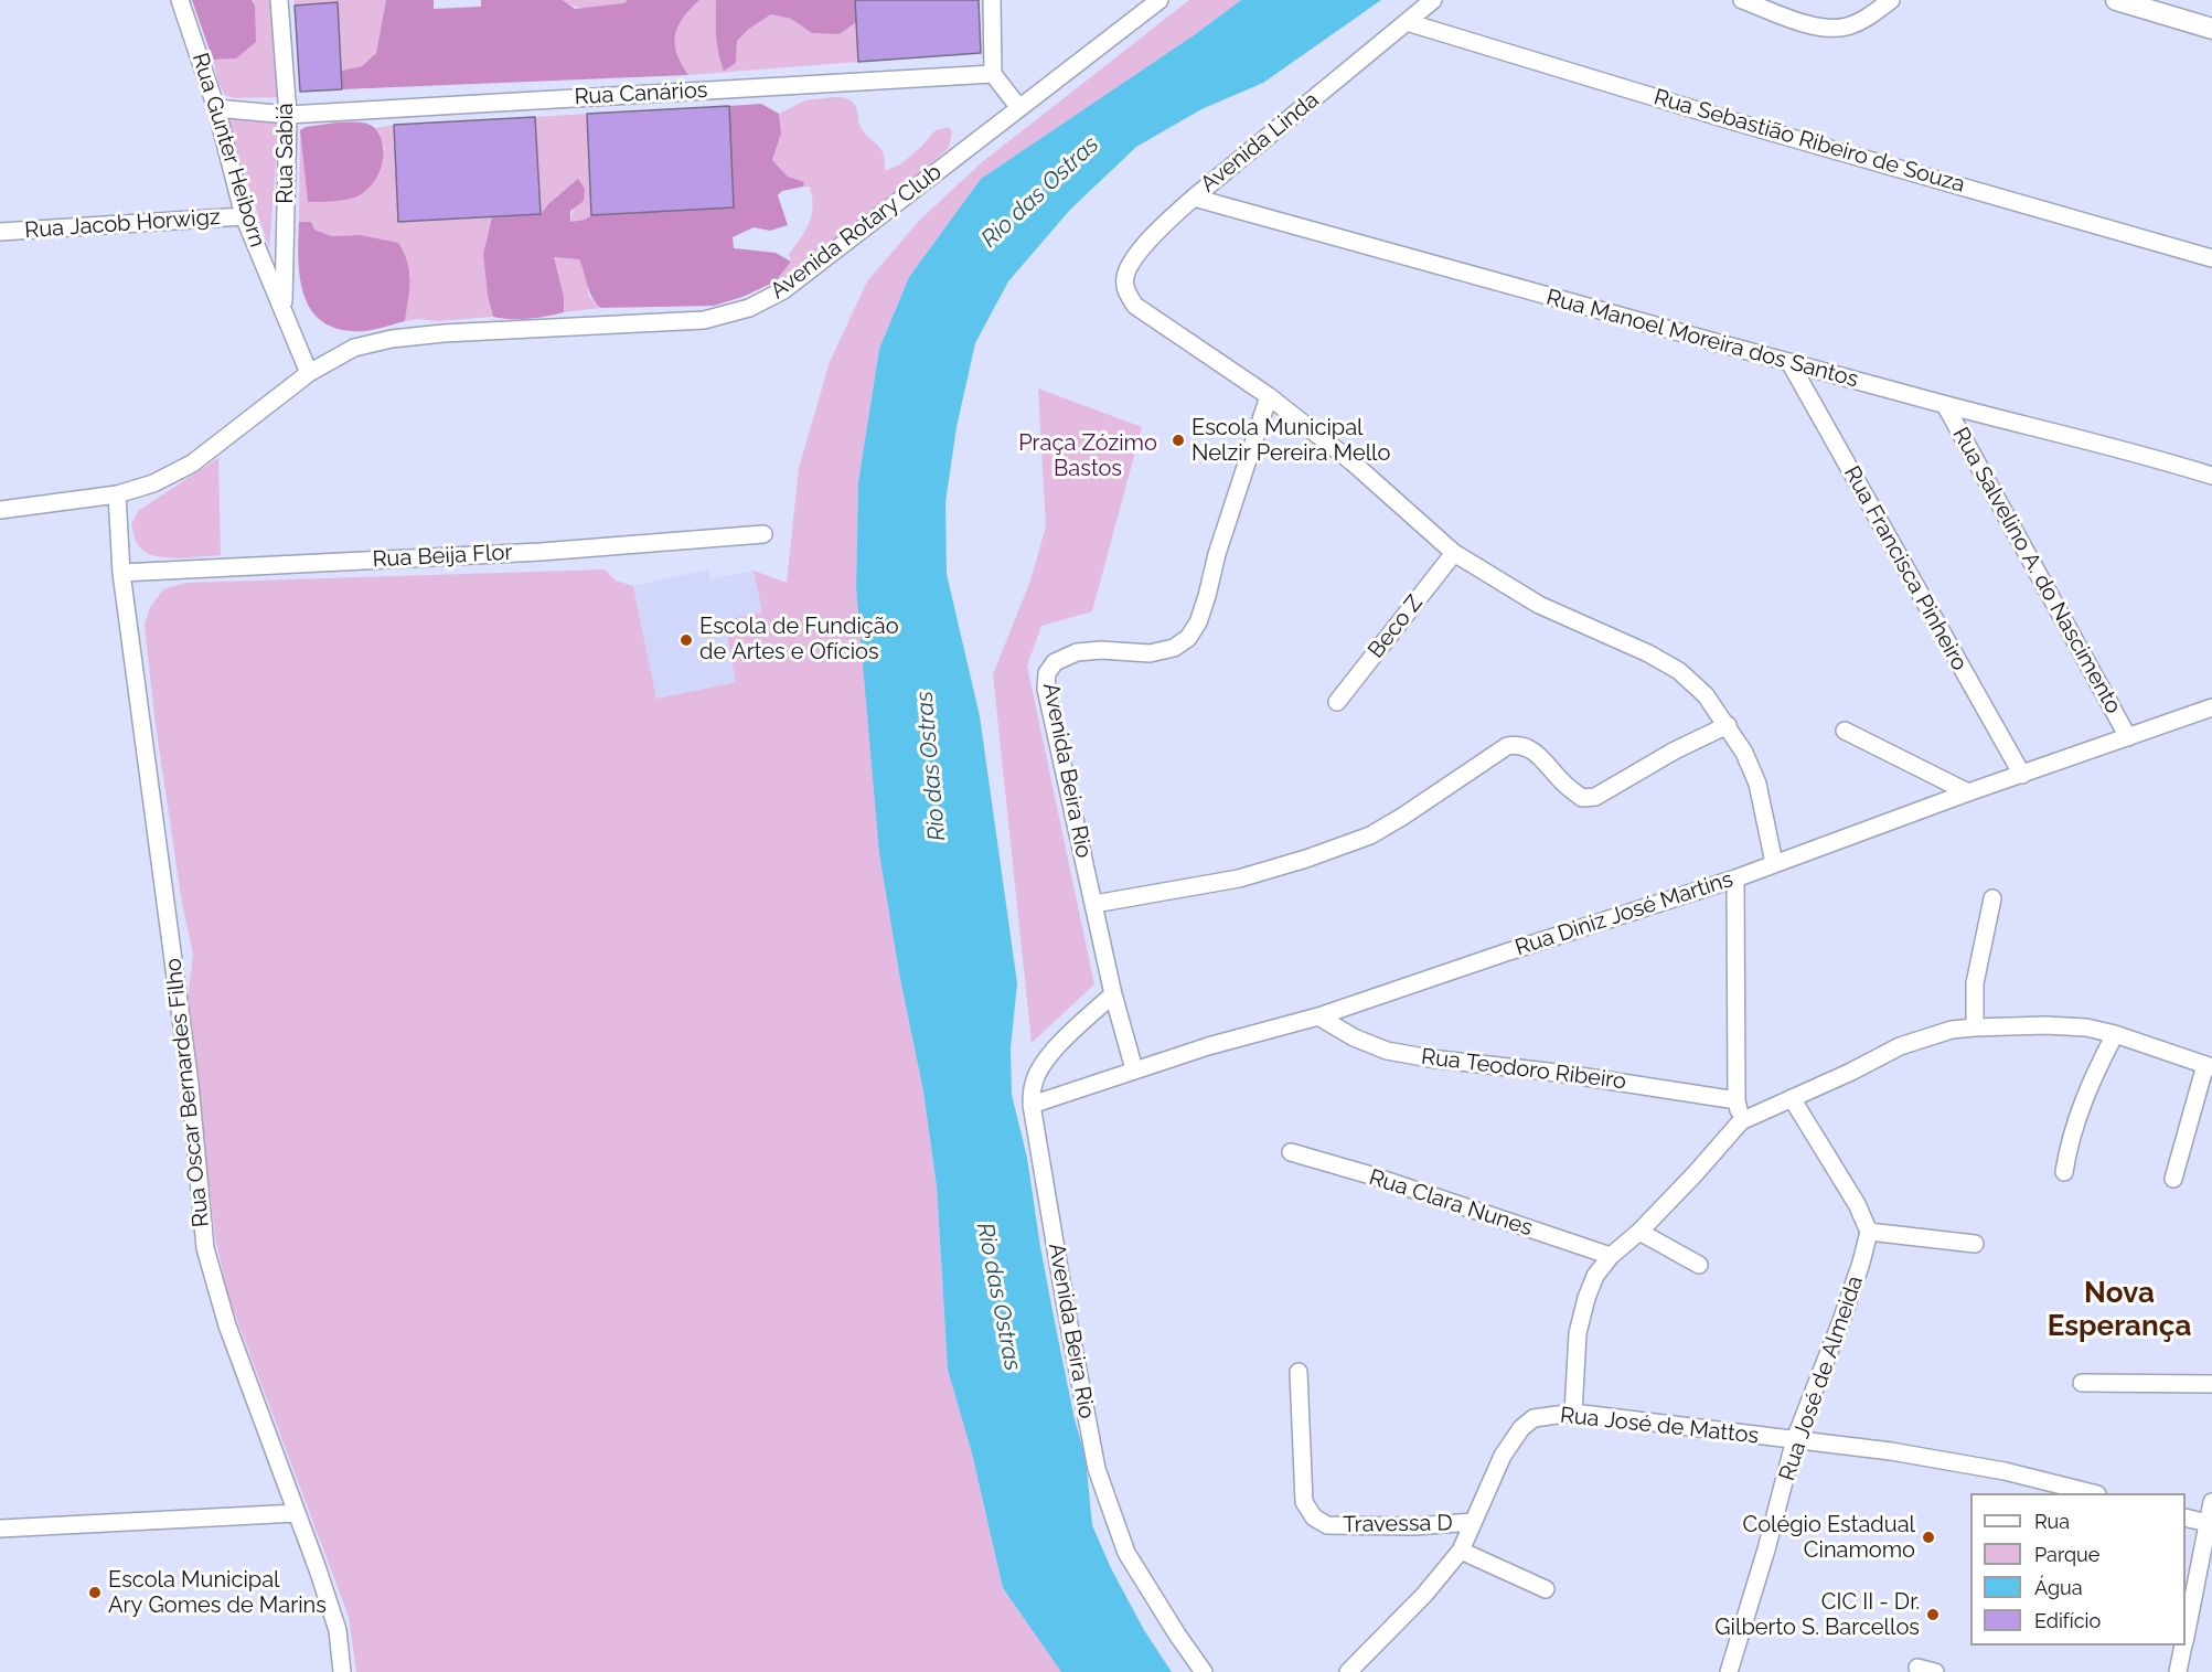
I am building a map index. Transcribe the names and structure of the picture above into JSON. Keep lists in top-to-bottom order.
{
  "streets": {
    "street": [
      "Rua Canários",
      "Rua Sebastião Ribeiro de Souza",
      "Avenida Linda",
      "Rua Gunter Heiborn",
      "Rua Sabiá",
      "Rua Jacob Horwigz",
      "Avenida Rotary Club",
      "Rua Manoel Moreira dos Santos",
      "Rua Beija Flor",
      "Rua Francisca Pinheiro",
      "Rua Salvelino A. do Nascimento",
      "Beco Z",
      "Avenida Beira Rio",
      "Rua Diniz José Martins",
      "Rua Teodoro Ribeiro",
      "Rua Oscar Bernardes Filho",
      "Rua Clara Nunes",
      "Rua José de Almeida",
      "Rua José de Mattos",
      "Travessa D"
    ]
  },
  "crossings": [
    ["Rua Canários", "Rua Gunter Heiborn"],
    ["Rua Canários", "Rua Sabiá"],
    ["Rua Sebastião Ribeiro de Souza", "Avenida Linda"],
    ["Avenida Linda", "Rua Manoel Moreira dos Santos"],
    ["Avenida Linda", "Avenida Beira Rio"],
    ["Rua Gunter Heiborn", "Rua Sabiá"],
    ["Rua Gunter Heiborn", "Rua Jacob Horwigz"],
    ["Rua Gunter Heiborn", "Avenida Rotary Club"],
    ["Avenida Rotary Club", "Rua Oscar Bernardes Filho"],
    ["Rua Manoel Moreira dos Santos", "Rua Francisca Pinheiro"],
    ["Rua Manoel Moreira dos Santos", "Rua Salvelino A. do Nascimento"],
    ["Rua Beija Flor", "Rua Oscar Bernardes Filho"],
    ["Rua Francisca Pinheiro", "Rua Diniz José Martins"],
    ["Rua Salvelino A. do Nascimento", "Rua Diniz José Martins"],
    ["Avenida Beira Rio", "Rua Diniz José Martins"],
    ["Rua Diniz José Martins", "Rua Teodoro Ribeiro"],
    ["Rua José de Almeida", "Rua José de Mattos"],
    ["Rua José de Mattos", "Travessa D"]
  ],
  "districts": ["Nova Esperança"],
  "water": ["Rio das Ostras"],
  "parks": ["Praça Zózimo Bastos"],
  "places": [
    "Escola Municipal Nelzir Pereira Mello",
    "Escola de Fundição de Artes e Ofícios",
    "Colégio Estadual Cinamomo",
    "Escola Municipal Ary Gomes de Marins",
    "CIC II - Dr. Gilberto S. Barcellos"
  ],
  "legend": [
    "Rua",
    "Parque",
    "Água",
    "Edifício"
  ]
}
